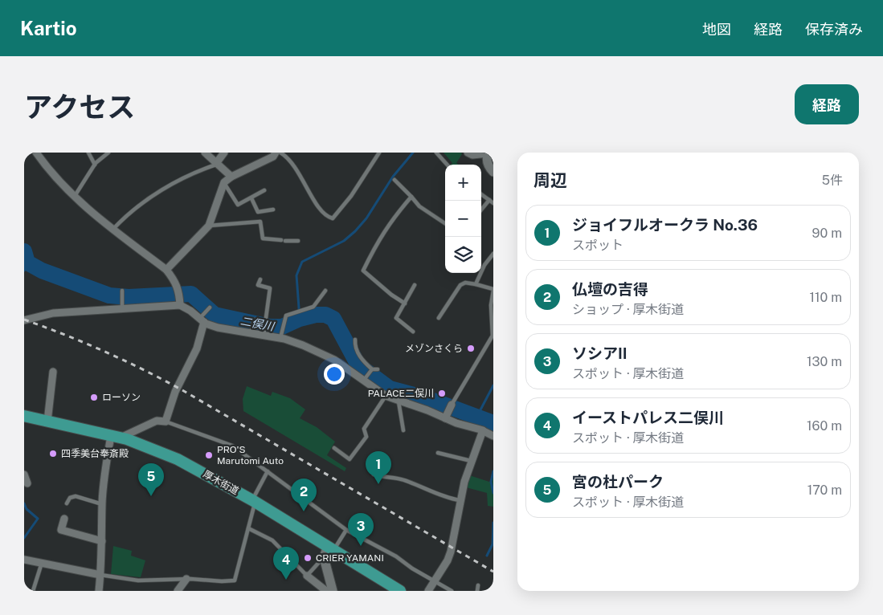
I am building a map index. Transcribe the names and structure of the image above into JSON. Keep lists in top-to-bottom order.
{
  "streets": {
    "main road": ["厚木街道"]
  },
  "water": ["二俣川"],
  "places": [
    "メゾンさくら",
    "PALACE二俣川",
    "ローソン",
    "四季美台奉斎殿",
    "PRO'S Marutomi Auto",
    "CRIER YAMANI"
  ],
  "page": {
    "header": "Kartio",
    "nav": ["地図", "経路", "保存済み"],
    "title": "アクセス",
    "buttons": "経路",
    "heading": ["周辺", "5件"],
    "map_buttons": ["+", "−"],
    "list": [
      {
        "mark": "1",
        "name": "ジョイフルオークラ No.36",
        "note": "スポット",
        "value": "90 m"
      },
      {
        "mark": "2",
        "name": "仏壇の吉得",
        "note": "ショップ · 厚木街道",
        "value": "110 m"
      },
      {
        "mark": "3",
        "name": "ソシアII",
        "note": "スポット · 厚木街道",
        "value": "130 m"
      },
      {
        "mark": "4",
        "name": "イーストパレス二俣川",
        "note": "スポット · 厚木街道",
        "value": "160 m"
      },
      {
        "mark": "5",
        "name": "宮の杜パーク",
        "note": "スポット · 厚木街道",
        "value": "170 m"
      }
    ],
    "pins": [
      "1",
      "5",
      "2",
      "3",
      "4"
    ]
  }
}
